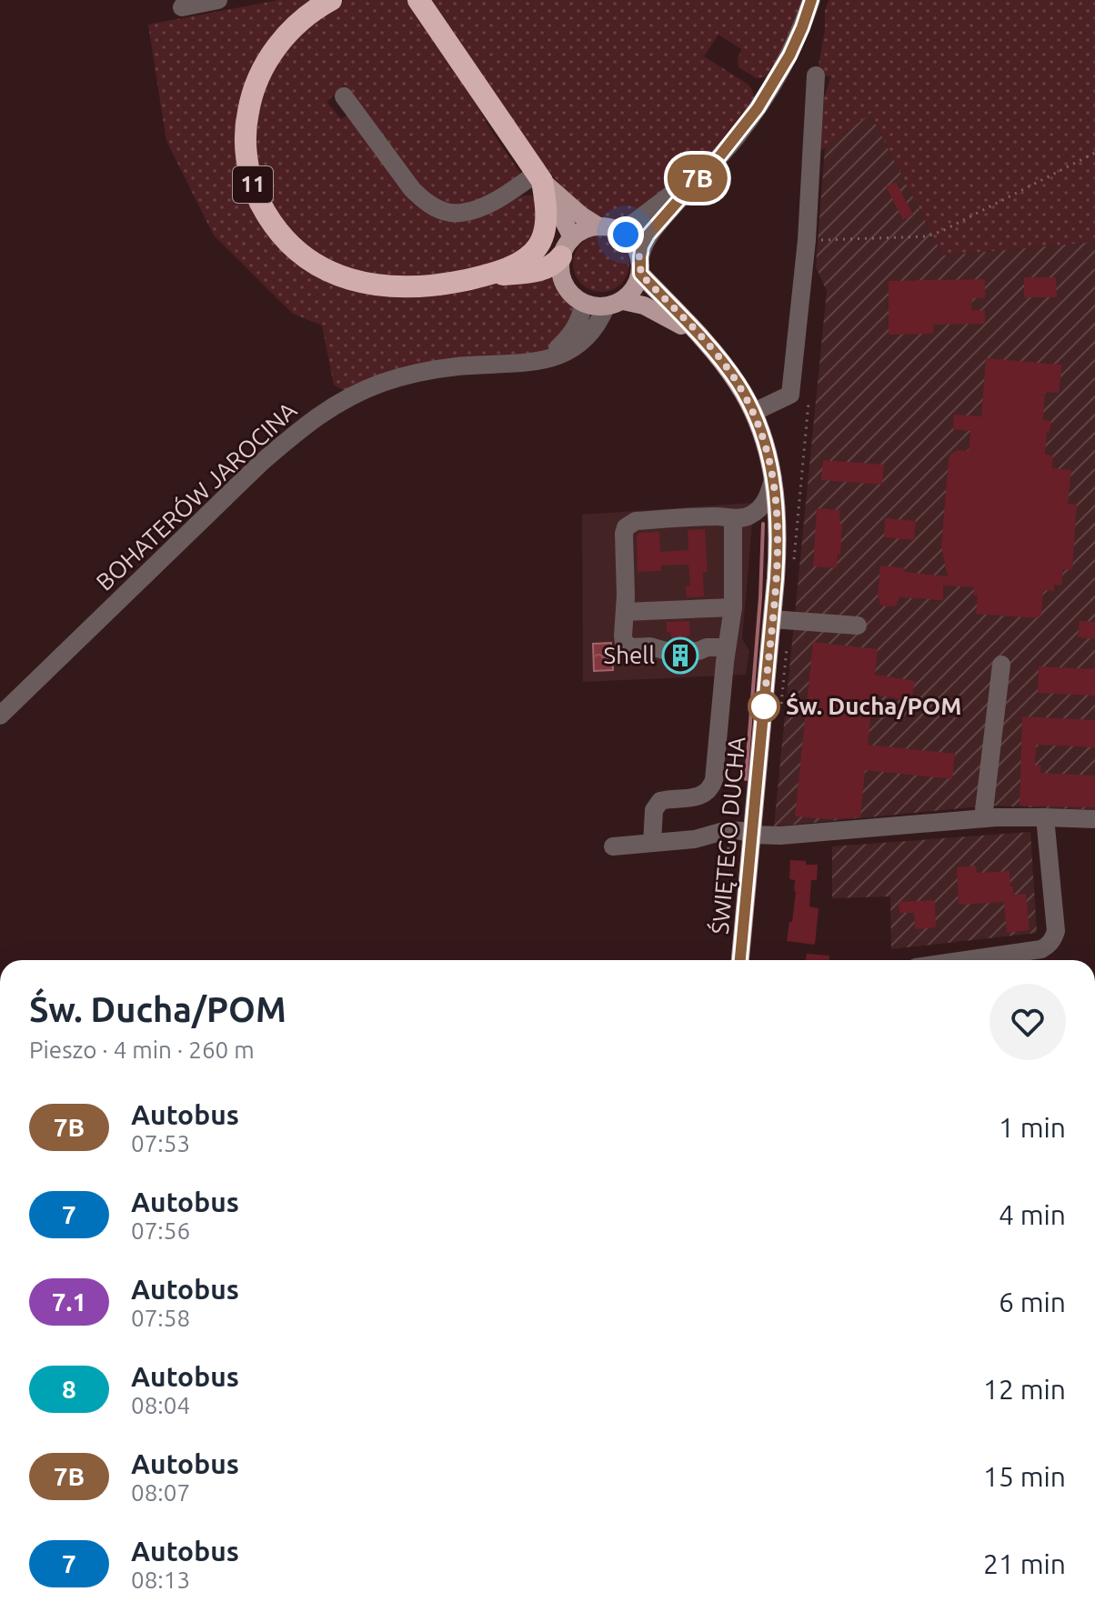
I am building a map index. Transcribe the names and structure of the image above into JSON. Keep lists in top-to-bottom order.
{
  "streets": {
    "highway": ["11"],
    "main road": ["ŚWIĘTEGO DUCHA"],
    "street": ["BOHATERÓW JAROCINA"]
  },
  "crossings": [
    ["11", "BOHATERÓW JAROCINA"],
    ["11", "ŚWIĘTEGO DUCHA"],
    ["BOHATERÓW JAROCINA", "ŚWIĘTEGO DUCHA"]
  ],
  "places": {
    "building": ["Shell"],
    "other": ["Św. Ducha/POM"]
  },
  "lines": ["bus line 7B"],
  "page": {
    "on_map": "7B",
    "heading": ["Św. Ducha/POM", "Pieszo · 4 min · 260 m"],
    "list": [
      {
        "mark": "7B",
        "name": "Autobus",
        "note": "07:53",
        "value": "1 min"
      },
      {
        "mark": "7",
        "name": "Autobus",
        "note": "07:56",
        "value": "4 min"
      },
      {
        "mark": "7.1",
        "name": "Autobus",
        "note": "07:58",
        "value": "6 min"
      },
      {
        "mark": "8",
        "name": "Autobus",
        "note": "08:04",
        "value": "12 min"
      },
      {
        "mark": "7B",
        "name": "Autobus",
        "note": "08:07",
        "value": "15 min"
      },
      {
        "mark": "7",
        "name": "Autobus",
        "note": "08:13",
        "value": "21 min"
      }
    ]
  }
}
